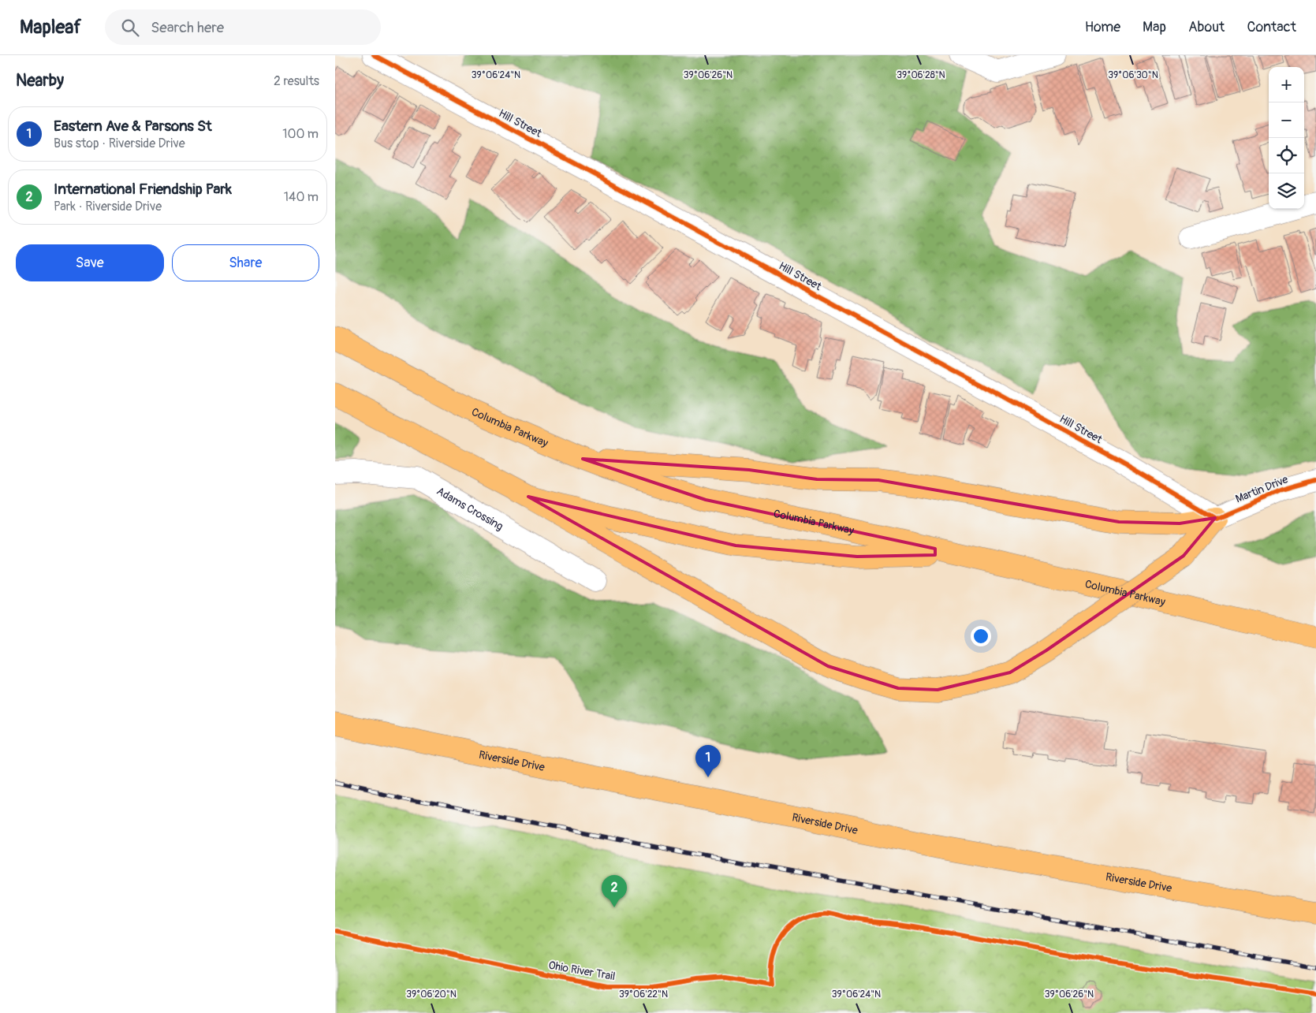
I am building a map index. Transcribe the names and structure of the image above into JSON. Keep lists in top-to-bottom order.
{
  "streets": {
    "main road": ["Columbia Parkway", "Riverside Drive"],
    "street": ["Hill Street", "Martin Drive", "Adams Crossing"],
    "cycle path": ["Ohio River Trail"]
  },
  "crossings": [
    ["Hill Street", "Martin Drive"]
  ],
  "page": {
    "header": "Mapleaf",
    "search": "Search here",
    "nav": [
      "Home",
      "Map",
      "About",
      "Contact"
    ],
    "heading": ["Nearby", "2 results"],
    "map_buttons": ["+", "−"],
    "list": [
      {
        "mark": "1",
        "name": "Eastern Ave & Parsons St",
        "note": "Bus stop · Riverside Drive",
        "value": "100 m"
      },
      {
        "mark": "2",
        "name": "International Friendship Park",
        "note": "Park · Riverside Drive",
        "value": "140 m"
      }
    ],
    "buttons": ["Save", "Share"],
    "pins": ["1", "2"]
  },
  "coordinates": [
    "39°06'30\"N",
    "39°06'24\"N",
    "39°06'26\"N",
    "39°06'28\"N",
    "39°06'20\"N",
    "39°06'22\"N"
  ]
}
